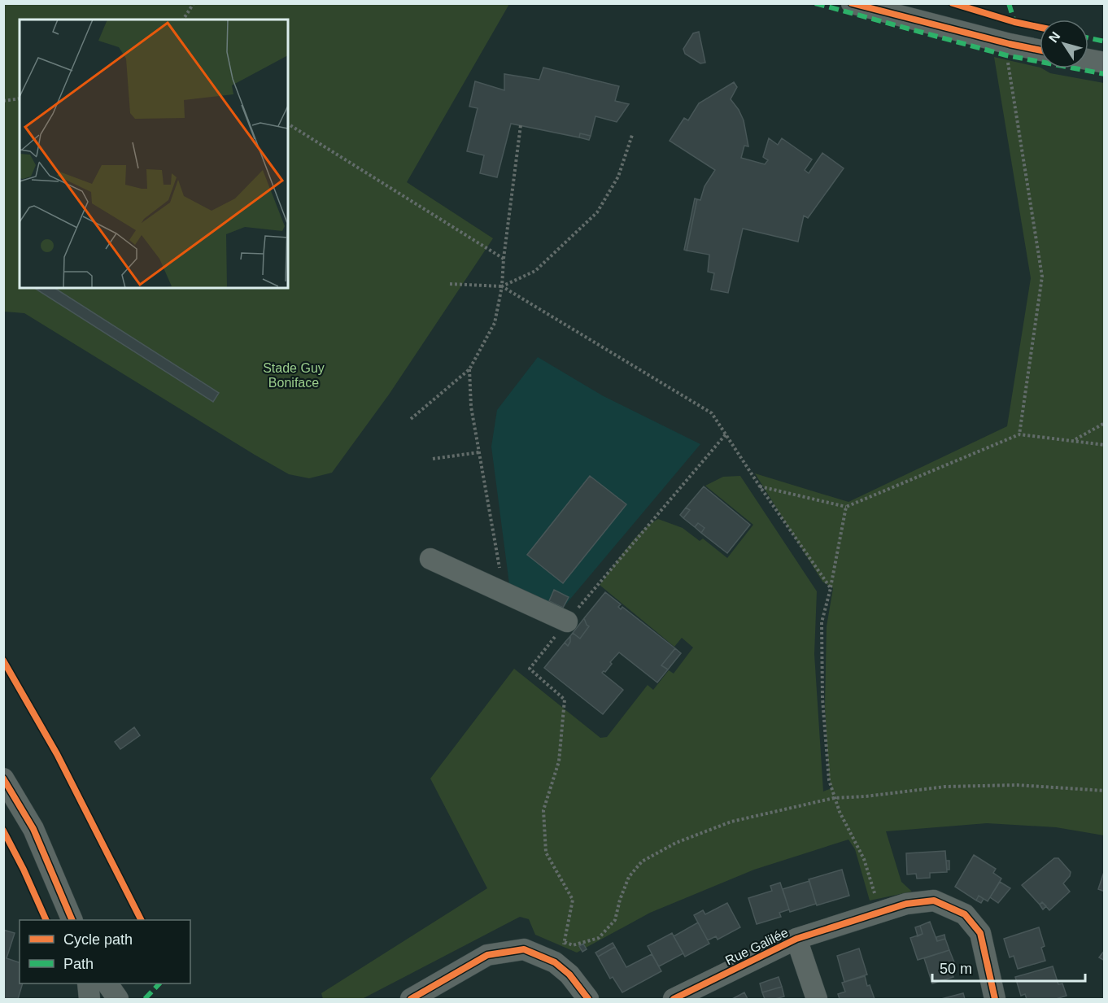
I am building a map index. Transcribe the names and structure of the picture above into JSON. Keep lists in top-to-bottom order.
{
  "streets": {
    "street": ["Rue Galilée"]
  },
  "parks": ["Stade Guy Boniface"],
  "legend": ["Cycle path", "Path"],
  "scale_bar": "50 m",
  "north": "top left"
}
